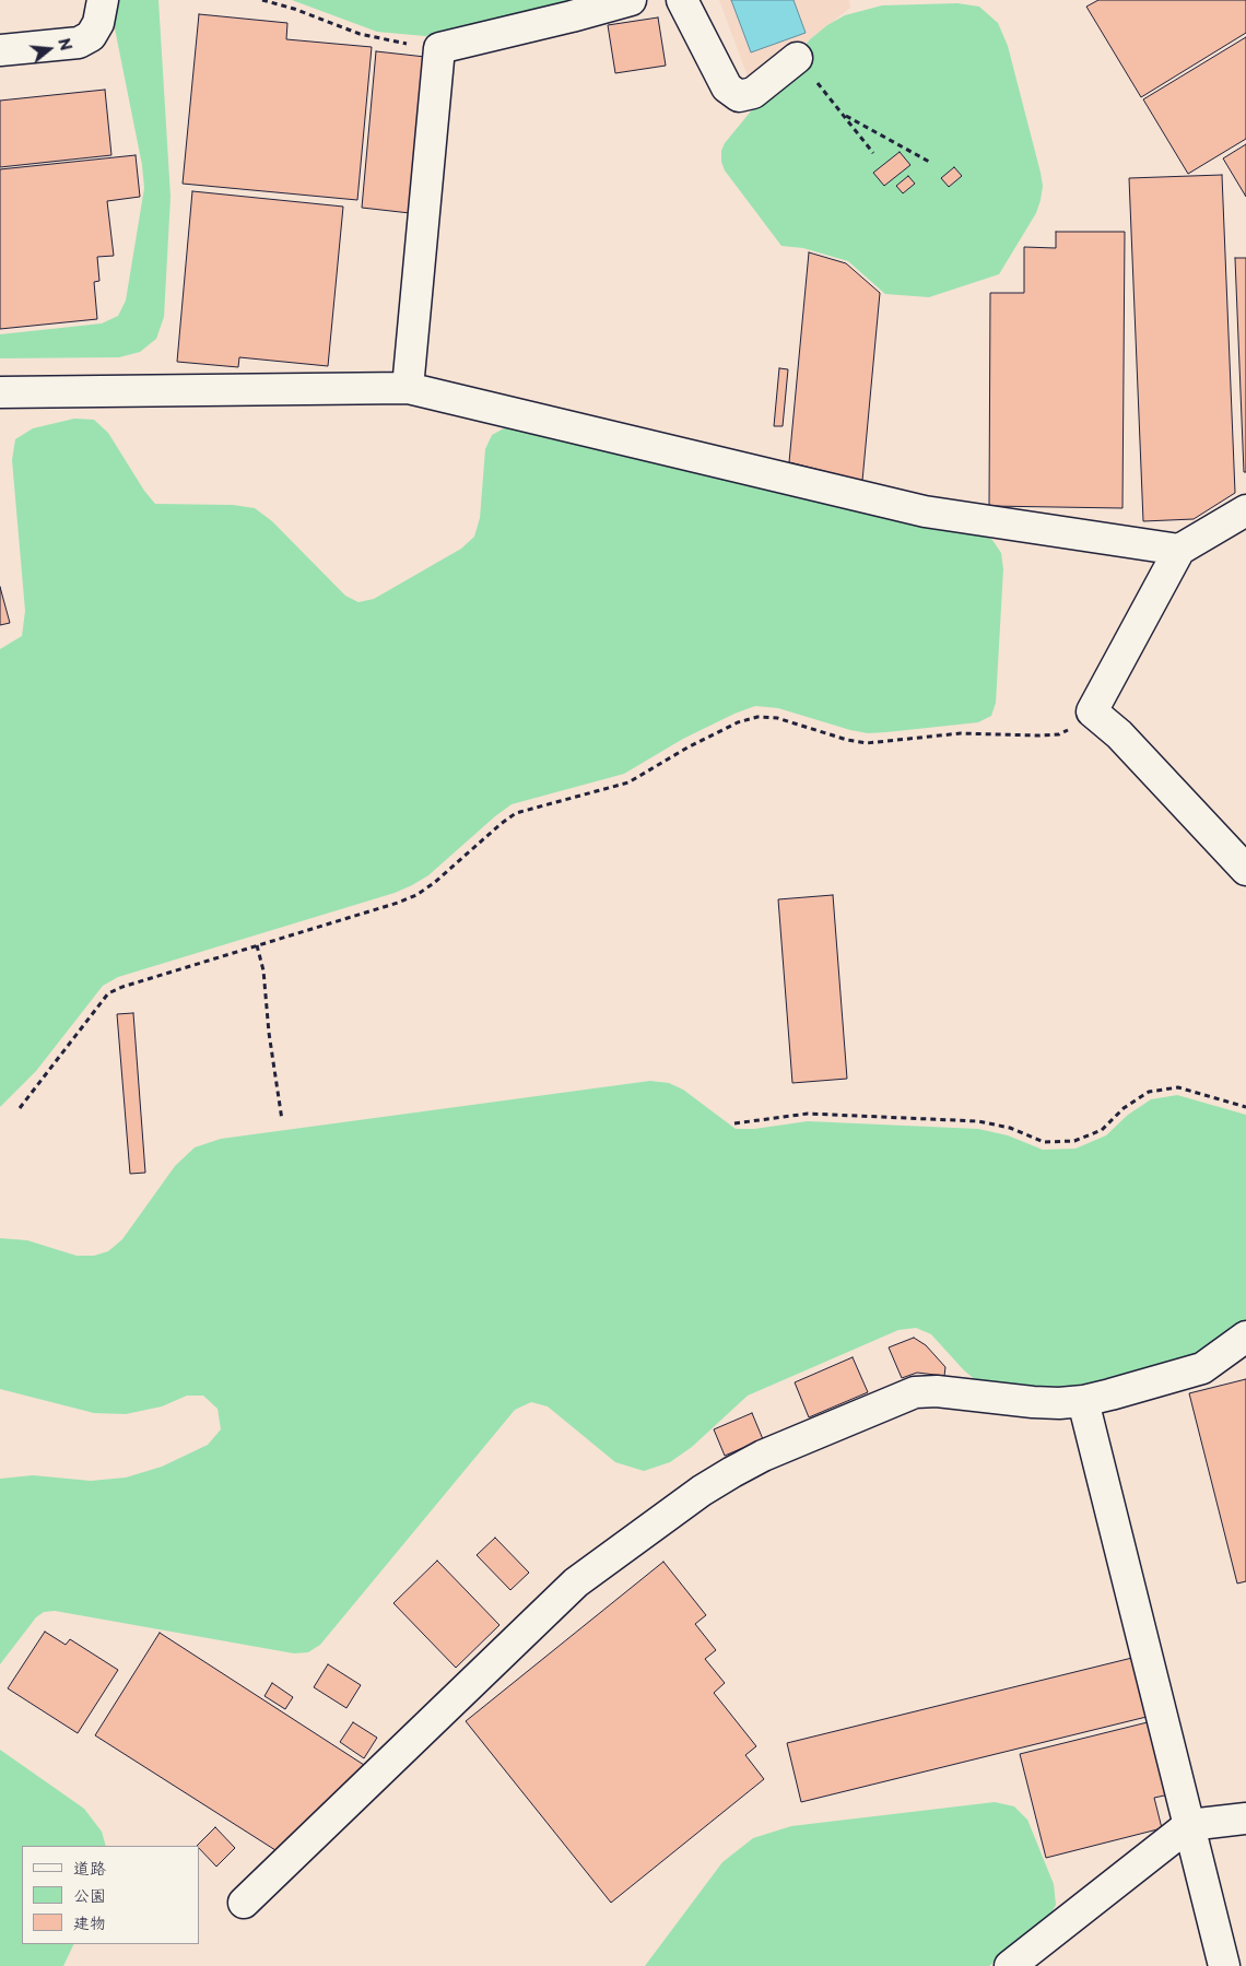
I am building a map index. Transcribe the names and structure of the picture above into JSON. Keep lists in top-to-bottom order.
{
  "legend": ["道路", "公園", "建物"],
  "north": "right"
}
